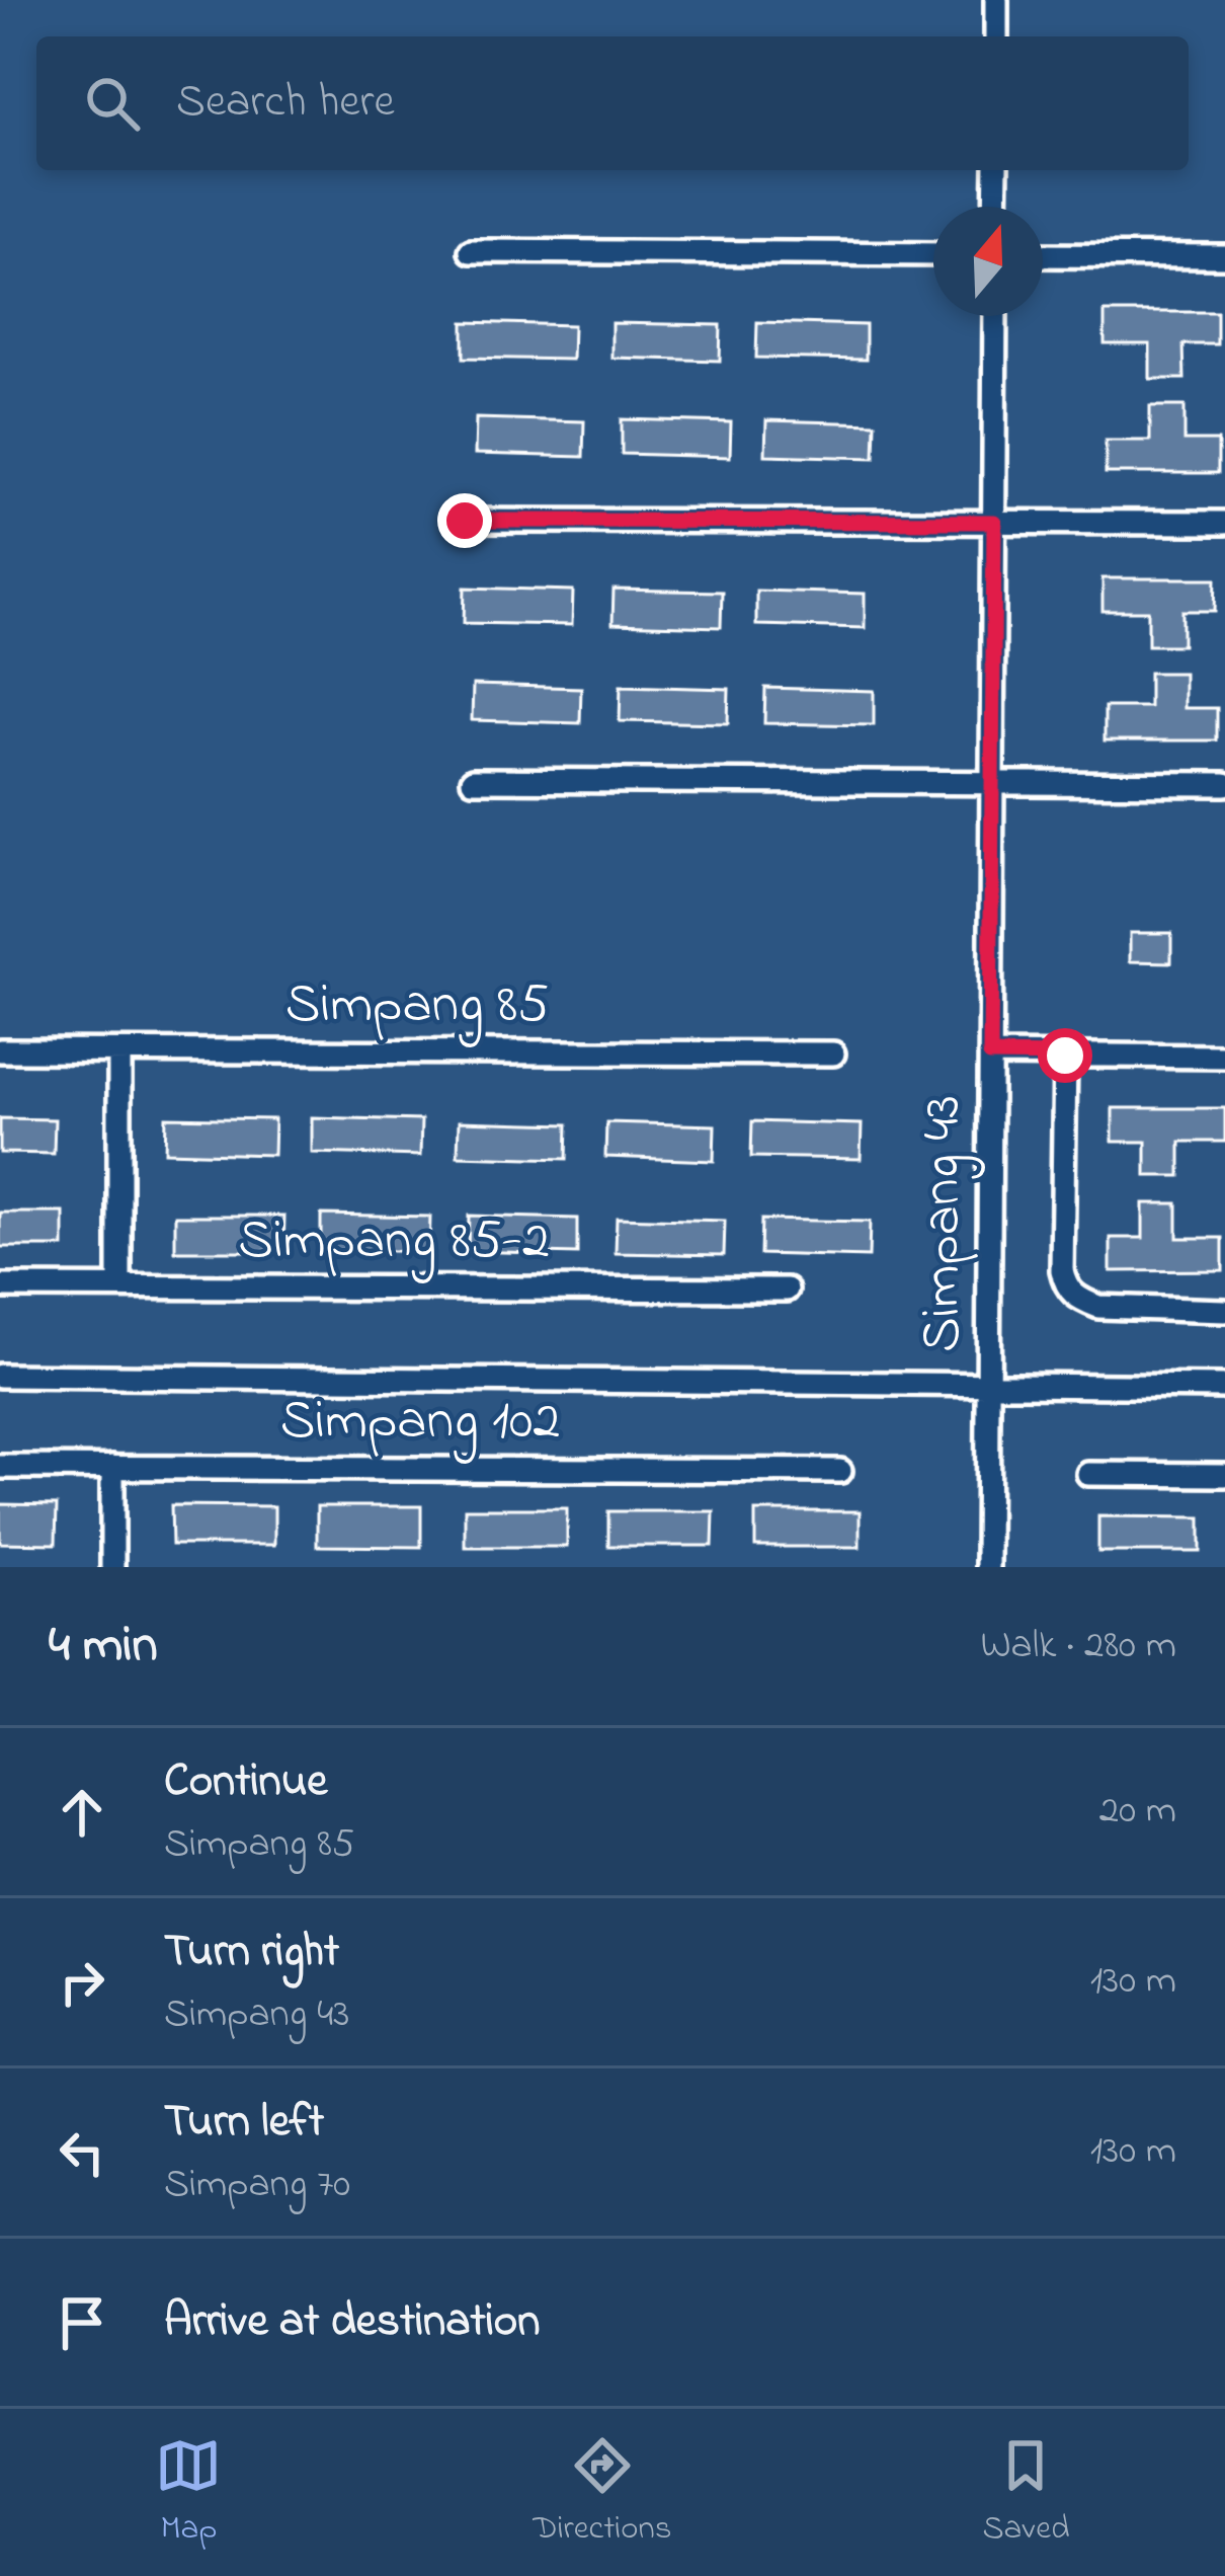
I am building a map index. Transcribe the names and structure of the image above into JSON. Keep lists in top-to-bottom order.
{
  "streets": {
    "street": [
      "Simpang 85",
      "Simpang 43",
      "Simpang 85-2",
      "Simpang 102"
    ]
  },
  "north": "top",
  "page": {
    "search": "Search here",
    "heading": ["4 min", "Walk · 280 m"],
    "list": [
      ["Continue", "Simpang 85", "20 m"],
      ["Turn right", "Simpang 43", "130 m"],
      ["Turn left", "Simpang 70", "130 m"],
      "Arrive at destination"
    ],
    "nav": ["Map", "Directions", "Saved"]
  }
}
